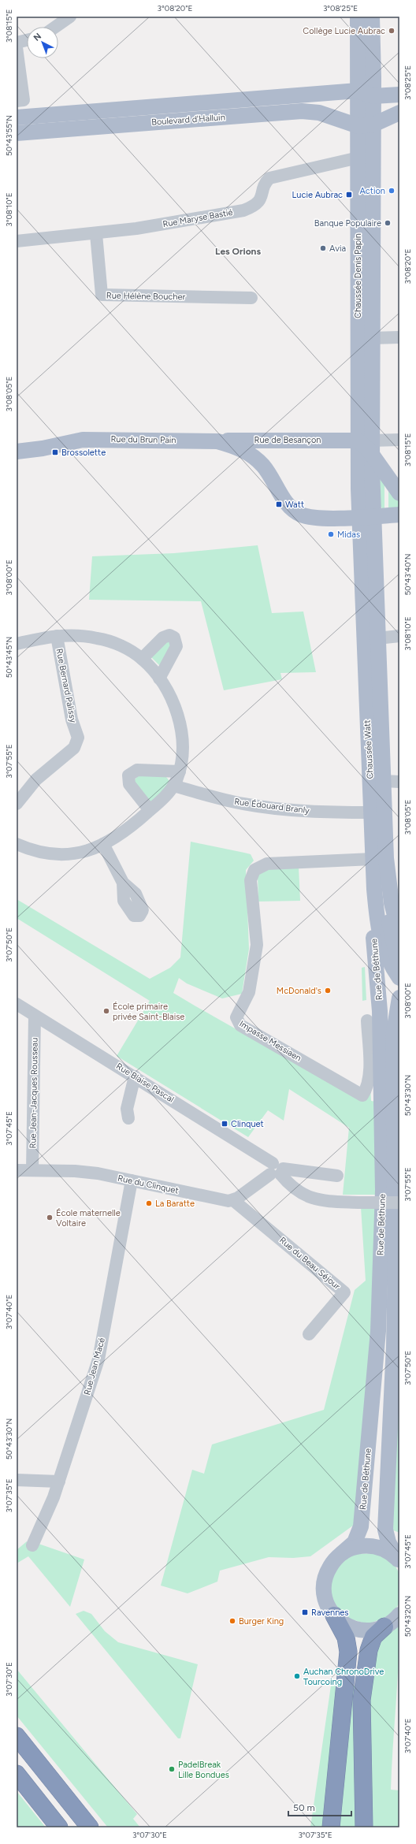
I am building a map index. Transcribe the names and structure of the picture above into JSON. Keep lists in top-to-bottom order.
{
  "streets": {
    "main road": [
      "Boulevard d'Halluin",
      "Chaussée Denis Papin",
      "Rue du Brun Pain",
      "Rue de Besançon",
      "Chaussée Watt",
      "Rue de Béthune"
    ],
    "street": [
      "Rue Maryse Bastié",
      "Rue Hélène Boucher",
      "Rue Bernard Palissy",
      "Rue Édouard Branly",
      "Impasse Messiaen",
      "Rue Blaise Pascal",
      "Rue Jean-Jacques Rousseau",
      "Rue du Clinquet",
      "Rue du Beau Séjour",
      "Rue Jean Macé"
    ]
  },
  "crossings": [
    ["Boulevard d'Halluin", "Chaussée Denis Papin"],
    ["Rue Maryse Bastié", "Chaussée Denis Papin"],
    ["Rue Maryse Bastié", "Rue Hélène Boucher"],
    ["Chaussée Denis Papin", "Rue du Brun Pain"],
    ["Chaussée Denis Papin", "Rue de Besançon"],
    ["Chaussée Denis Papin", "Chaussée Watt"],
    ["Rue du Brun Pain", "Rue de Besançon"],
    ["Rue du Brun Pain", "Chaussée Watt"],
    ["Chaussée Watt", "Rue Édouard Branly"],
    ["Chaussée Watt", "Rue de Béthune"],
    ["Chaussée Watt", "Impasse Messiaen"],
    ["Rue Blaise Pascal", "Rue Jean-Jacques Rousseau"],
    ["Rue Jean-Jacques Rousseau", "Rue du Clinquet"],
    ["Rue du Clinquet", "Rue du Beau Séjour"],
    ["Rue du Clinquet", "Rue Jean Macé"]
  ],
  "districts": ["Les Orions"],
  "places": {
    "other": [
      "Collège Lucie Aubrac",
      "Action",
      "Banque Populaire",
      "Avia",
      "Midas",
      "McDonald's",
      "École primaire privée Saint-Blaise",
      "La Baratte",
      "École maternelle Voltaire",
      "Burger King",
      "Auchan ChronoDrive Tourcoing",
      "PadelBreak Lille Bondues"
    ],
    "transit": [
      "Lucie Aubrac",
      "Brossolette",
      "Watt",
      "Clinquet",
      "Ravennes"
    ]
  },
  "scale_bar": "50 m",
  "north": "top left",
  "coordinates": [
    "3°08'20\"E",
    "3°08'25\"E",
    "3°08'15\"E",
    "50°43'55\"N",
    "3°08'10\"E",
    "3°08'05\"E",
    "50°43'40\"N",
    "3°08'00\"E",
    "50°43'45\"N",
    "3°07'55\"E",
    "3°07'50\"E",
    "50°43'30\"N",
    "3°07'45\"E",
    "3°07'40\"E",
    "3°07'35\"E",
    "50°43'20\"N",
    "3°07'30\"E"
  ]
}
